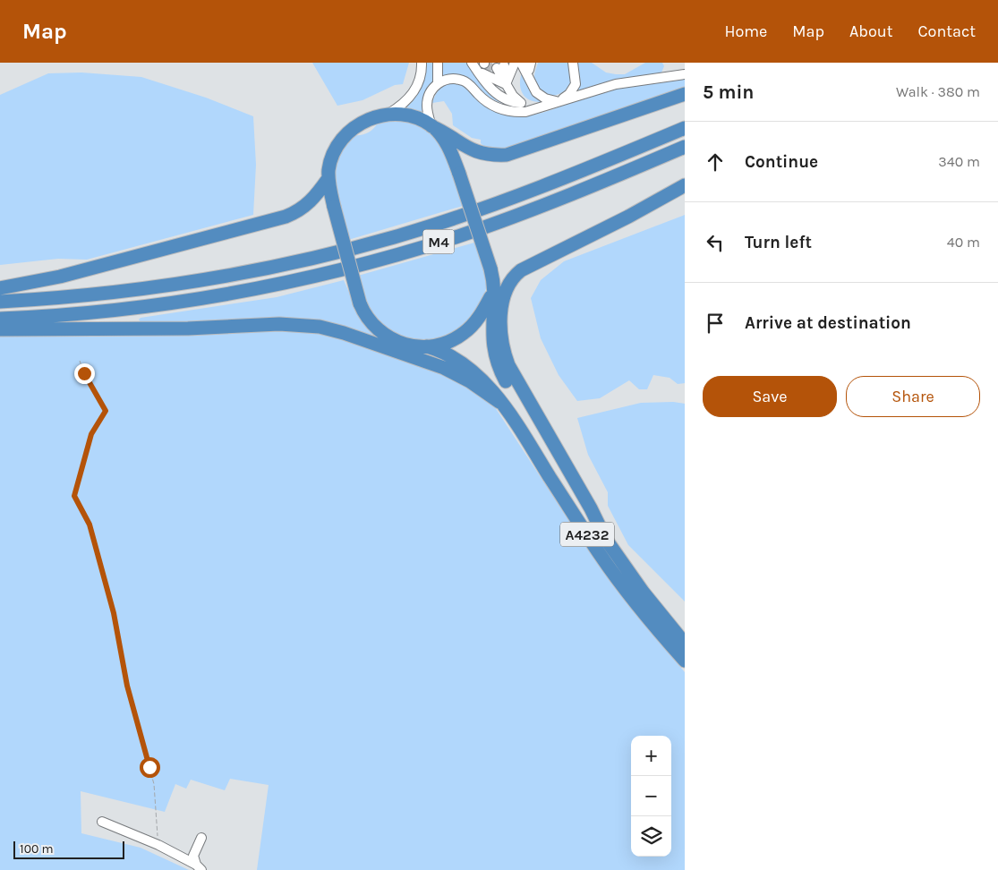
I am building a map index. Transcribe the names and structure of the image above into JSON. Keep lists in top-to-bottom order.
{
  "streets": {
    "highway": ["M4", "A4232"]
  },
  "scale_bar": "100 m",
  "page": {
    "header": "Map",
    "nav": [
      "Home",
      "Map",
      "About",
      "Contact"
    ],
    "heading": ["5 min", "Walk · 380 m"],
    "list": [
      ["Continue", "340 m"],
      ["Turn left", "40 m"],
      "Arrive at destination"
    ],
    "buttons": ["Save", "Share"],
    "map_buttons": ["+", "−"],
    "scale": "100 m"
  }
}
